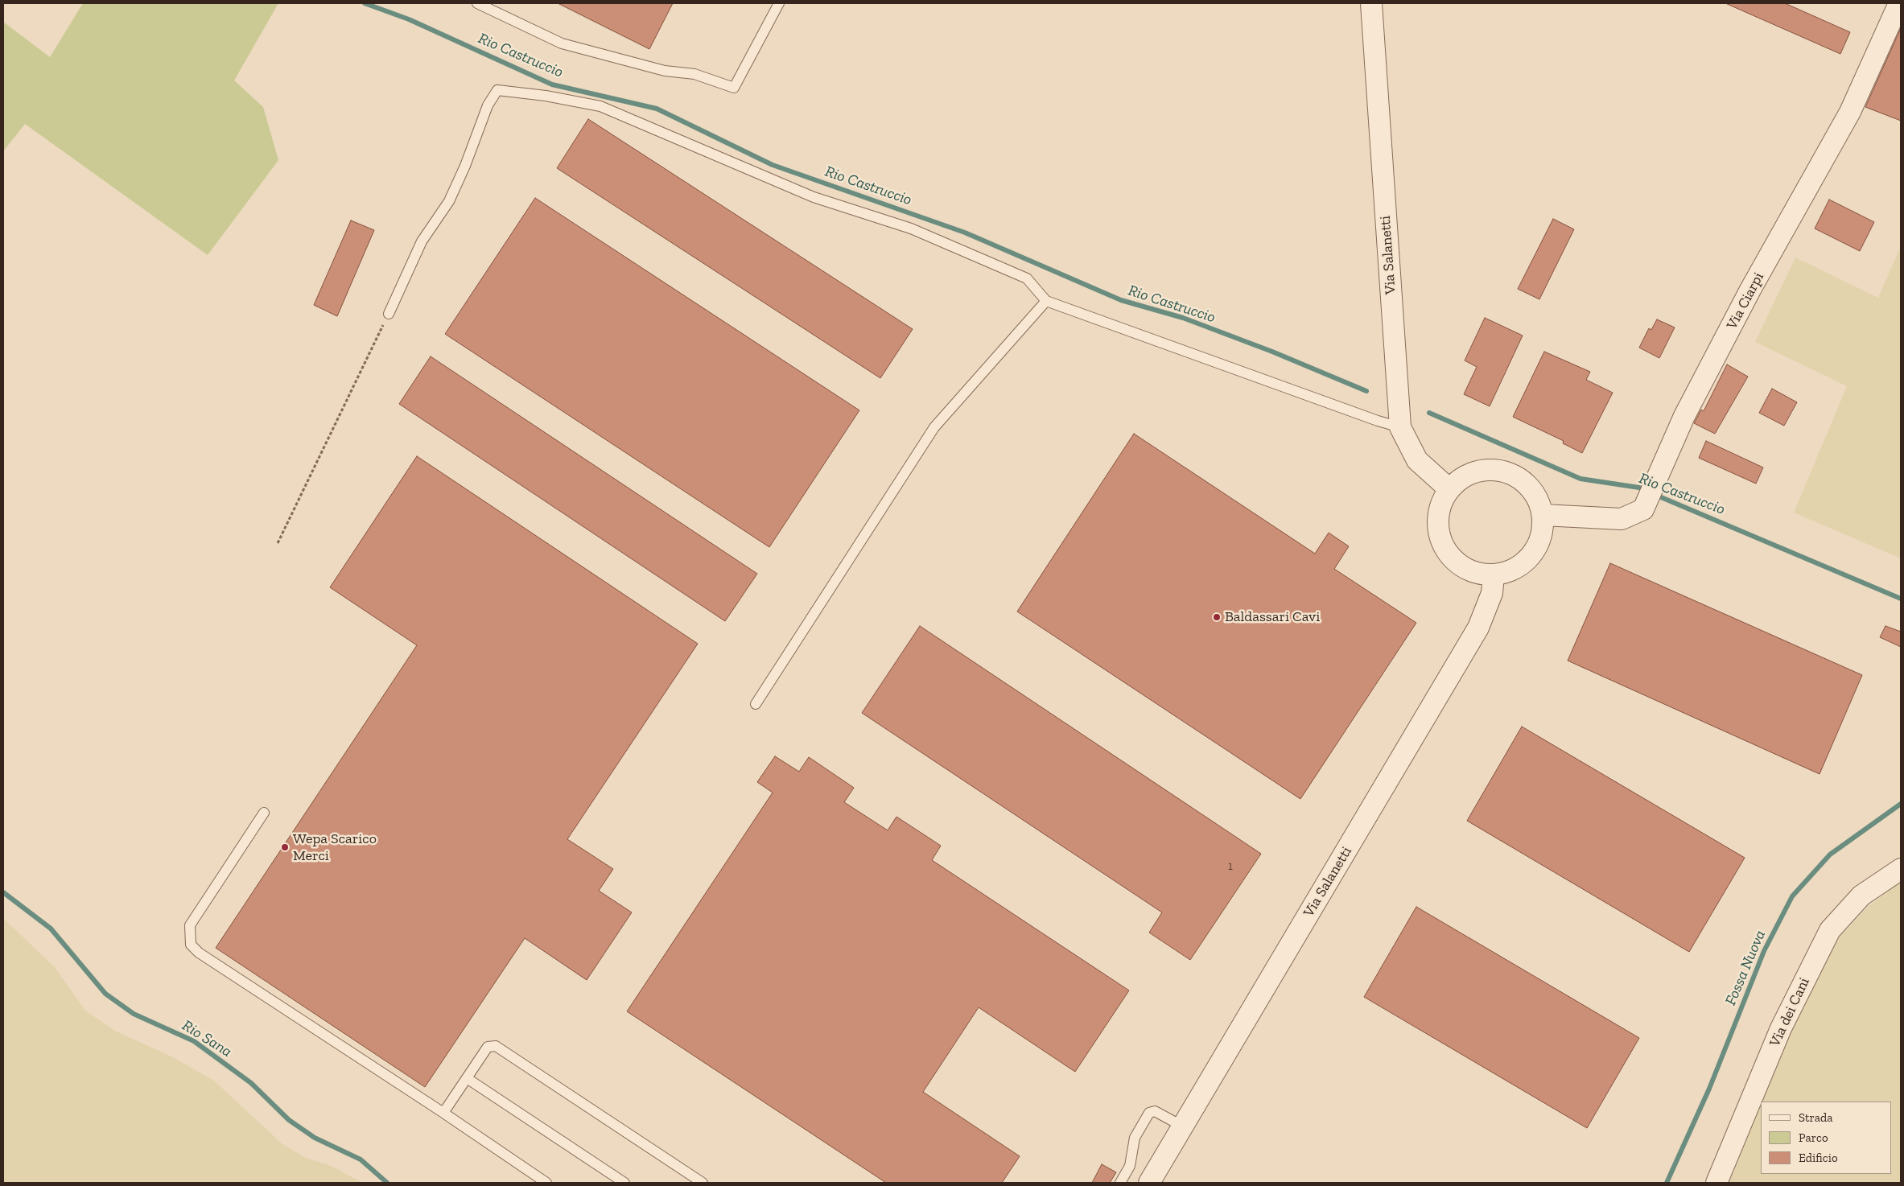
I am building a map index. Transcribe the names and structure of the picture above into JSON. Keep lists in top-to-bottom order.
{
  "streets": {
    "street": ["Via Salanetti", "Via Ciarpi", "Via dei Cani"]
  },
  "crossings": [
    ["Via Salanetti", "Via Ciarpi"]
  ],
  "water": ["Rio Castruccio", "Fossa Nuova", "Rio Sana"],
  "places": ["Baldassari Cavi", "Wepa Scarico Merci"],
  "house_numbers": ["1"],
  "legend": ["Strada", "Parco", "Edificio"]
}
